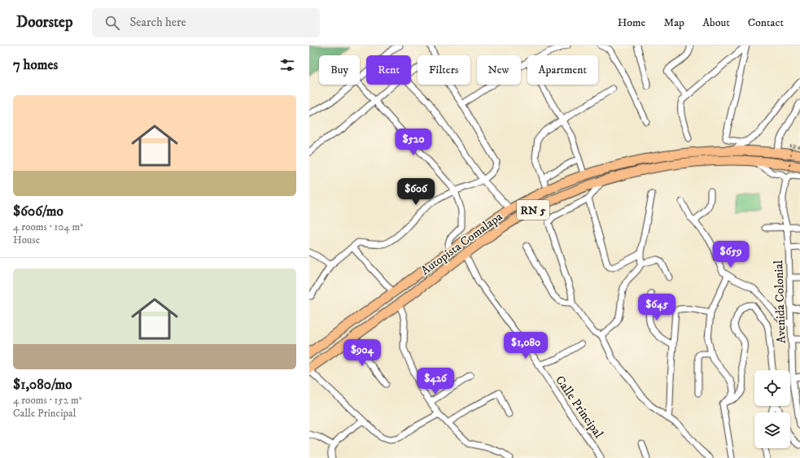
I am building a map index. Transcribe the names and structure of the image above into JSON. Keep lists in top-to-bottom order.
{
  "streets": {
    "highway": ["RN 5", "Autopista Comalapa"],
    "street": ["Avenida Colonial", "Calle Principal"]
  },
  "crossings": [
    ["Autopista Comalapa", "Calle Principal"]
  ],
  "page": {
    "header": "Doorstep",
    "search": "Search here",
    "nav": [
      "Home",
      "Map",
      "About",
      "Contact"
    ],
    "heading": "7 homes",
    "chip": [
      "Buy",
      "Rent",
      "Filters",
      "New",
      "Apartment"
    ],
    "list": [
      {
        "name": "$606/mo",
        "note": "4 rooms · 104 m² · House"
      },
      {
        "name": "$1,080/mo",
        "note": "4 rooms · 152 m² · Calle Principal"
      }
    ],
    "price": [
      "$520",
      "$606",
      "$659",
      "$645",
      "$1,080",
      "$904",
      "$426"
    ]
  }
}
